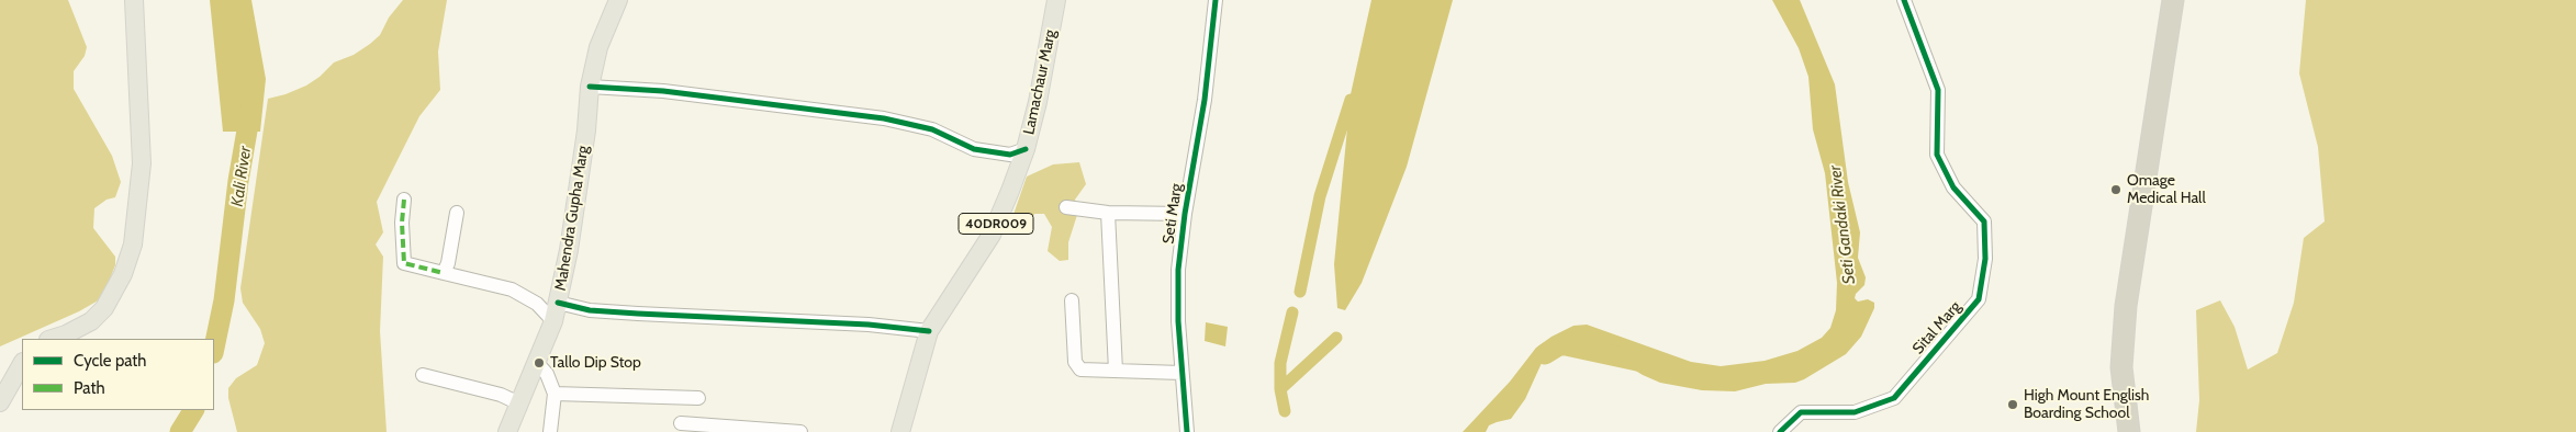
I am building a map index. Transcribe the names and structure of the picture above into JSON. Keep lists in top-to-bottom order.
{
  "streets": {
    "main road": ["Lamachaur Marg", "Mahendra Gupha Marg", "40DR009"],
    "street": ["Seti Marg", "Sital Marg"]
  },
  "water": ["Kali River", "Seti Gandaki River"],
  "places": ["Omage Medical Hall", "Tallo Dip Stop", "High Mount English Boarding School"],
  "legend": ["Cycle path", "Path"]
}
